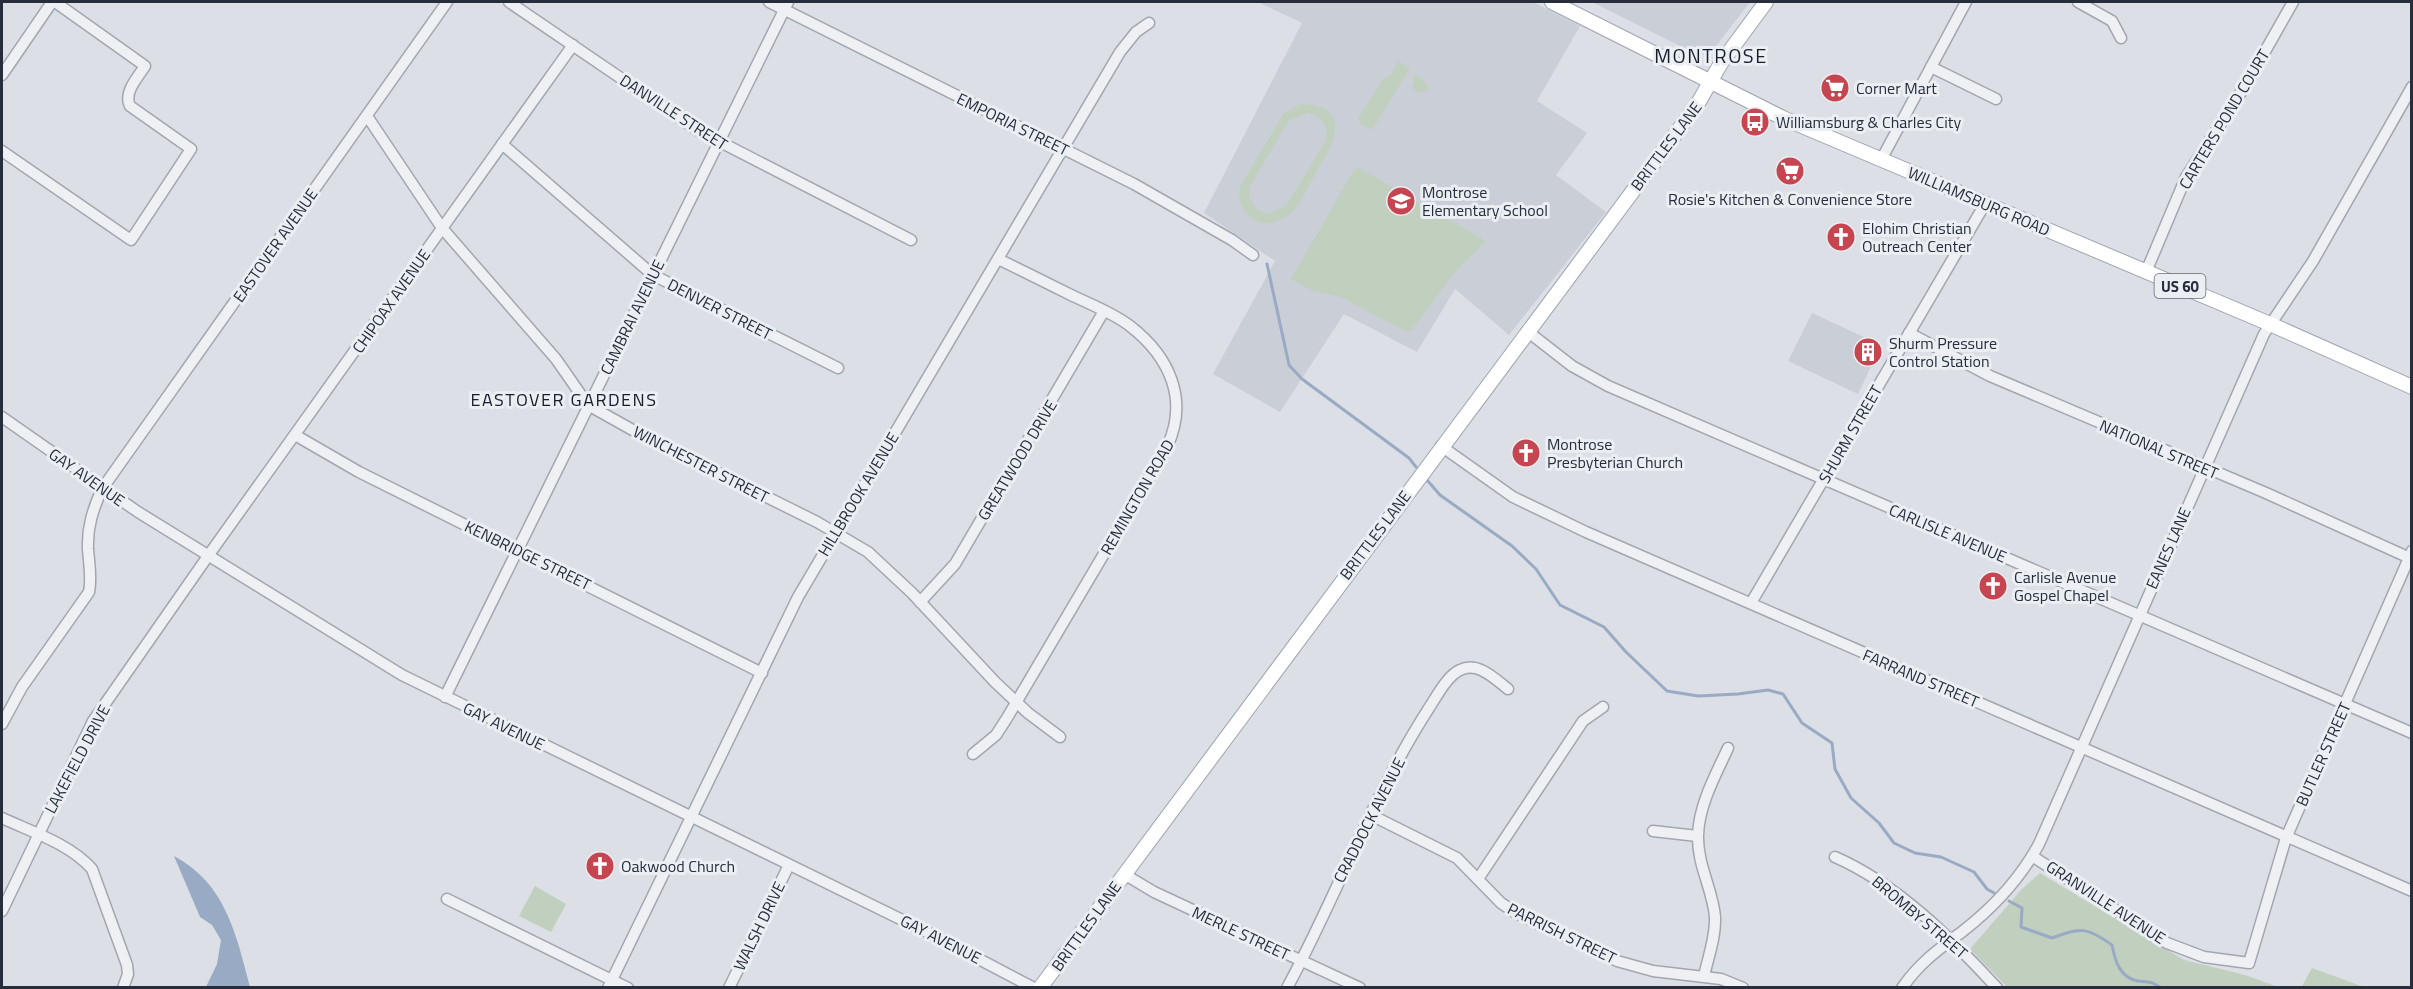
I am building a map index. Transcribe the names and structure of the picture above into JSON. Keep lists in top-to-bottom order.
{
  "streets": {
    "main road": ["BRITTLES LANE", "WILLIAMSBURG ROAD", "US 60"],
    "street": [
      "DANVILLE STREET",
      "CARTERS POND COURT",
      "EMPORIA STREET",
      "EASTOVER AVENUE",
      "CHIPOAX AVENUE",
      "DENVER STREET",
      "CAMBRAI AVENUE",
      "SHURM STREET",
      "NATIONAL STREET",
      "GREATWOOD DRIVE",
      "WINCHESTER STREET",
      "GAY AVENUE",
      "HILLBROOK AVENUE",
      "REMINGTON ROAD",
      "CARLISLE AVENUE",
      "EANES LANE",
      "KENBRIDGE STREET",
      "FARRAND STREET",
      "BUTLER STREET",
      "LAKEFIELD DRIVE",
      "CRADDOCK AVENUE",
      "GRANVILLE AVENUE",
      "BROMBY STREET",
      "WALSH DRIVE",
      "MERLE STREET",
      "PARRISH STREET"
    ]
  },
  "crossings": [
    ["DANVILLE STREET", "CHIPOAX AVENUE"],
    ["DANVILLE STREET", "CAMBRAI AVENUE"],
    ["CARTERS POND COURT", "WILLIAMSBURG ROAD"],
    ["EMPORIA STREET", "CAMBRAI AVENUE"],
    ["EMPORIA STREET", "HILLBROOK AVENUE"],
    ["BRITTLES LANE", "WILLIAMSBURG ROAD"],
    ["BRITTLES LANE", "CARLISLE AVENUE"],
    ["BRITTLES LANE", "FARRAND STREET"],
    ["BRITTLES LANE", "MERLE STREET"],
    ["WILLIAMSBURG ROAD", "SHURM STREET"],
    ["WILLIAMSBURG ROAD", "EANES LANE"],
    ["EASTOVER AVENUE", "WINCHESTER STREET"],
    ["EASTOVER AVENUE", "GAY AVENUE"],
    ["CHIPOAX AVENUE", "DENVER STREET"],
    ["CHIPOAX AVENUE", "WINCHESTER STREET"],
    ["CHIPOAX AVENUE", "GAY AVENUE"],
    ["CHIPOAX AVENUE", "KENBRIDGE STREET"],
    ["CHIPOAX AVENUE", "LAKEFIELD DRIVE"],
    ["DENVER STREET", "CAMBRAI AVENUE"],
    ["CAMBRAI AVENUE", "WINCHESTER STREET"],
    ["CAMBRAI AVENUE", "GAY AVENUE"],
    ["CAMBRAI AVENUE", "KENBRIDGE STREET"],
    ["SHURM STREET", "NATIONAL STREET"],
    ["SHURM STREET", "CARLISLE AVENUE"],
    ["SHURM STREET", "FARRAND STREET"],
    ["NATIONAL STREET", "EANES LANE"],
    ["NATIONAL STREET", "BUTLER STREET"],
    ["GREATWOOD DRIVE", "WINCHESTER STREET"],
    ["GREATWOOD DRIVE", "REMINGTON ROAD"],
    ["WINCHESTER STREET", "HILLBROOK AVENUE"],
    ["WINCHESTER STREET", "REMINGTON ROAD"],
    ["GAY AVENUE", "HILLBROOK AVENUE"],
    ["GAY AVENUE", "LAKEFIELD DRIVE"],
    ["GAY AVENUE", "WALSH DRIVE"],
    ["HILLBROOK AVENUE", "REMINGTON ROAD"],
    ["HILLBROOK AVENUE", "KENBRIDGE STREET"],
    ["CARLISLE AVENUE", "EANES LANE"],
    ["CARLISLE AVENUE", "BUTLER STREET"],
    ["EANES LANE", "FARRAND STREET"],
    ["EANES LANE", "GRANVILLE AVENUE"],
    ["EANES LANE", "BROMBY STREET"],
    ["FARRAND STREET", "BUTLER STREET"],
    ["BUTLER STREET", "GRANVILLE AVENUE"],
    ["CRADDOCK AVENUE", "MERLE STREET"],
    ["CRADDOCK AVENUE", "PARRISH STREET"]
  ],
  "districts": ["MONTROSE", "EASTOVER GARDENS"],
  "places": {
    "supermarket": ["Corner Mart", "Rosie's Kitchen & Convenience Store"],
    "bus stop": ["Williamsburg & Charles City"],
    "school or university": ["Montrose Elementary School"],
    "church": [
      "Elohim Christian Outreach Center",
      "Montrose Presbyterian Church",
      "Carlisle Avenue Gospel Chapel",
      "Oakwood Church"
    ],
    "building": ["Shurm Pressure Control Station"]
  }
}
